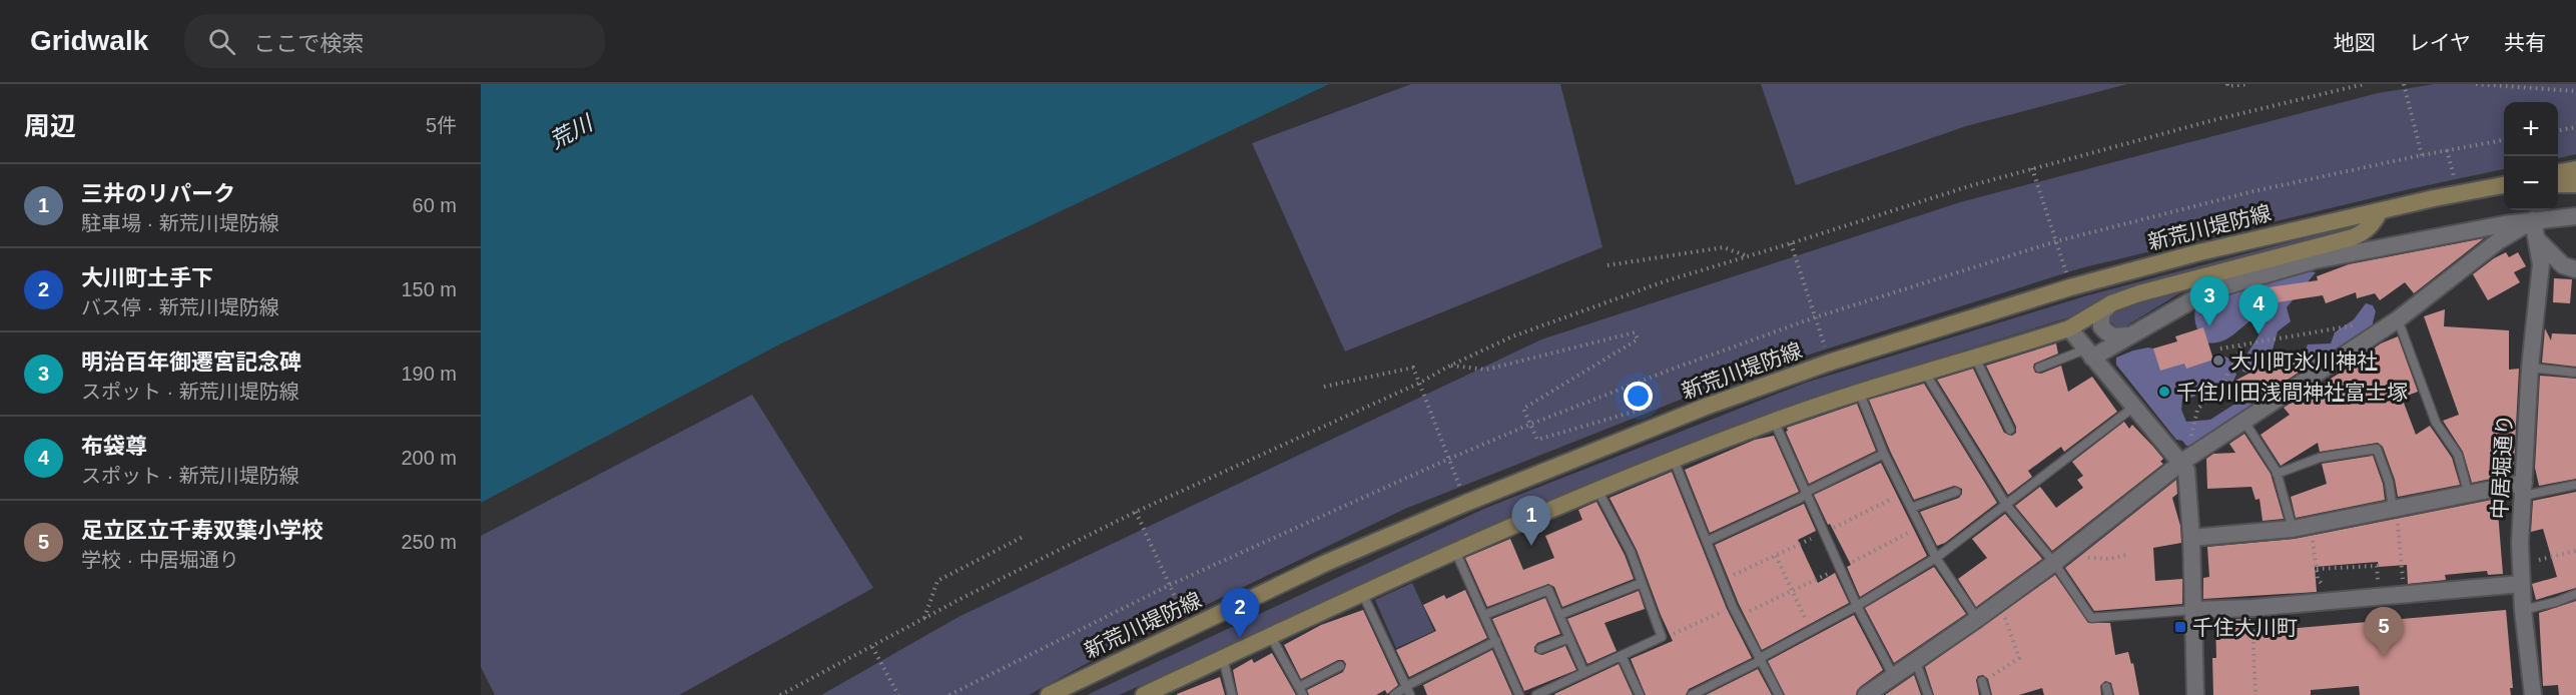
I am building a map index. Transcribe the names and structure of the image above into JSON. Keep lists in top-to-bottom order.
{
  "streets": {
    "main road": ["新荒川堤防線"],
    "street": ["中居堀通り"]
  },
  "water": ["荒川"],
  "places": {
    "other": ["大川町氷川神社", "千住川田浅間神社富士塚"],
    "transit": ["千住大川町"]
  },
  "page": {
    "header": "Gridwalk",
    "search": "ここで検索",
    "nav": ["地図", "レイヤ", "共有"],
    "heading": ["周辺", "5件"],
    "map_buttons": ["+", "−"],
    "list": [
      {
        "mark": "1",
        "name": "三井のリパーク",
        "note": "駐車場 · 新荒川堤防線",
        "value": "60 m"
      },
      {
        "mark": "2",
        "name": "大川町土手下",
        "note": "バス停 · 新荒川堤防線",
        "value": "150 m"
      },
      {
        "mark": "3",
        "name": "明治百年御遷宮記念碑",
        "note": "スポット · 新荒川堤防線",
        "value": "190 m"
      },
      {
        "mark": "4",
        "name": "布袋尊",
        "note": "スポット · 新荒川堤防線",
        "value": "200 m"
      },
      {
        "mark": "5",
        "name": "足立区立千寿双葉小学校",
        "note": "学校 · 中居堀通り",
        "value": "250 m"
      }
    ],
    "pins": [
      "3",
      "4",
      "1",
      "2",
      "5"
    ]
  }
}
